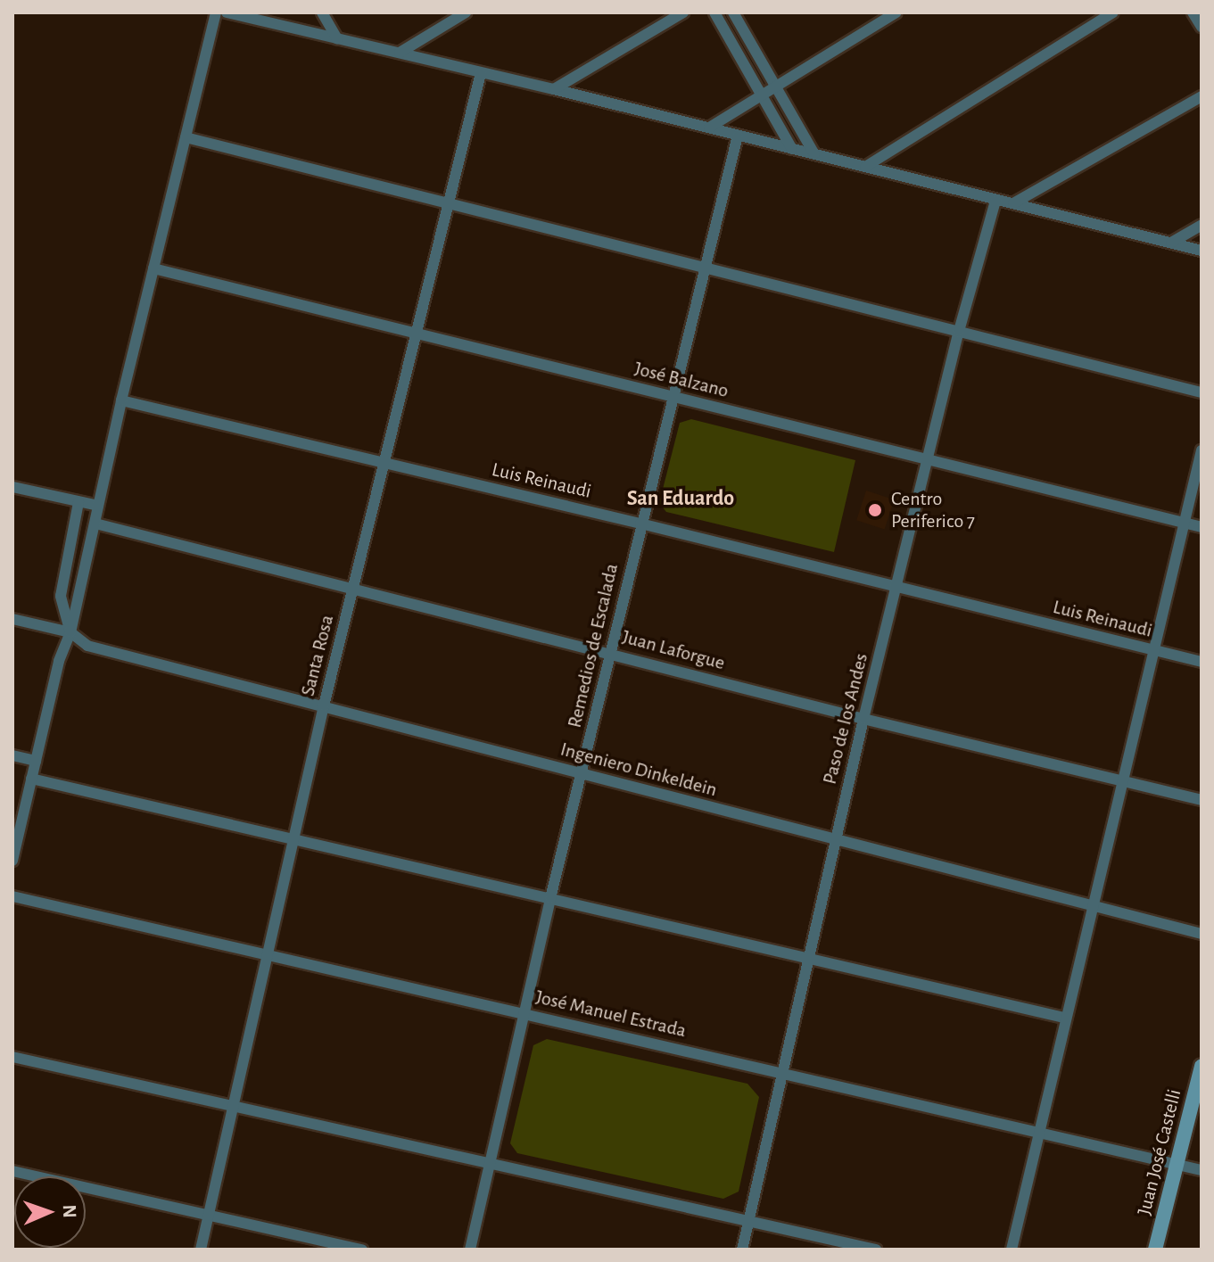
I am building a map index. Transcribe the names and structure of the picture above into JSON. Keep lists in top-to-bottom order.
{
  "streets": {
    "main road": ["Juan José Castelli"],
    "street": [
      "José Balzano",
      "Luis Reinaudi",
      "Remedios de Escalada",
      "Juan Laforgue",
      "Santa Rosa",
      "Paso de los Andes",
      "Ingeniero Dinkeldein",
      "José Manuel Estrada"
    ]
  },
  "crossings": [
    ["José Balzano", "Remedios de Escalada"],
    ["José Balzano", "Santa Rosa"],
    ["José Balzano", "Paso de los Andes"],
    ["Luis Reinaudi", "Remedios de Escalada"],
    ["Luis Reinaudi", "Santa Rosa"],
    ["Luis Reinaudi", "Paso de los Andes"],
    ["Remedios de Escalada", "Juan Laforgue"],
    ["Remedios de Escalada", "Ingeniero Dinkeldein"],
    ["Remedios de Escalada", "José Manuel Estrada"],
    ["Juan Laforgue", "Santa Rosa"],
    ["Juan Laforgue", "Paso de los Andes"],
    ["Santa Rosa", "Ingeniero Dinkeldein"],
    ["Santa Rosa", "José Manuel Estrada"],
    ["Paso de los Andes", "Ingeniero Dinkeldein"],
    ["Paso de los Andes", "José Manuel Estrada"],
    ["José Manuel Estrada", "Juan José Castelli"]
  ],
  "districts": ["San Eduardo"],
  "places": ["Centro Periferico 7"],
  "north": "right"
}
